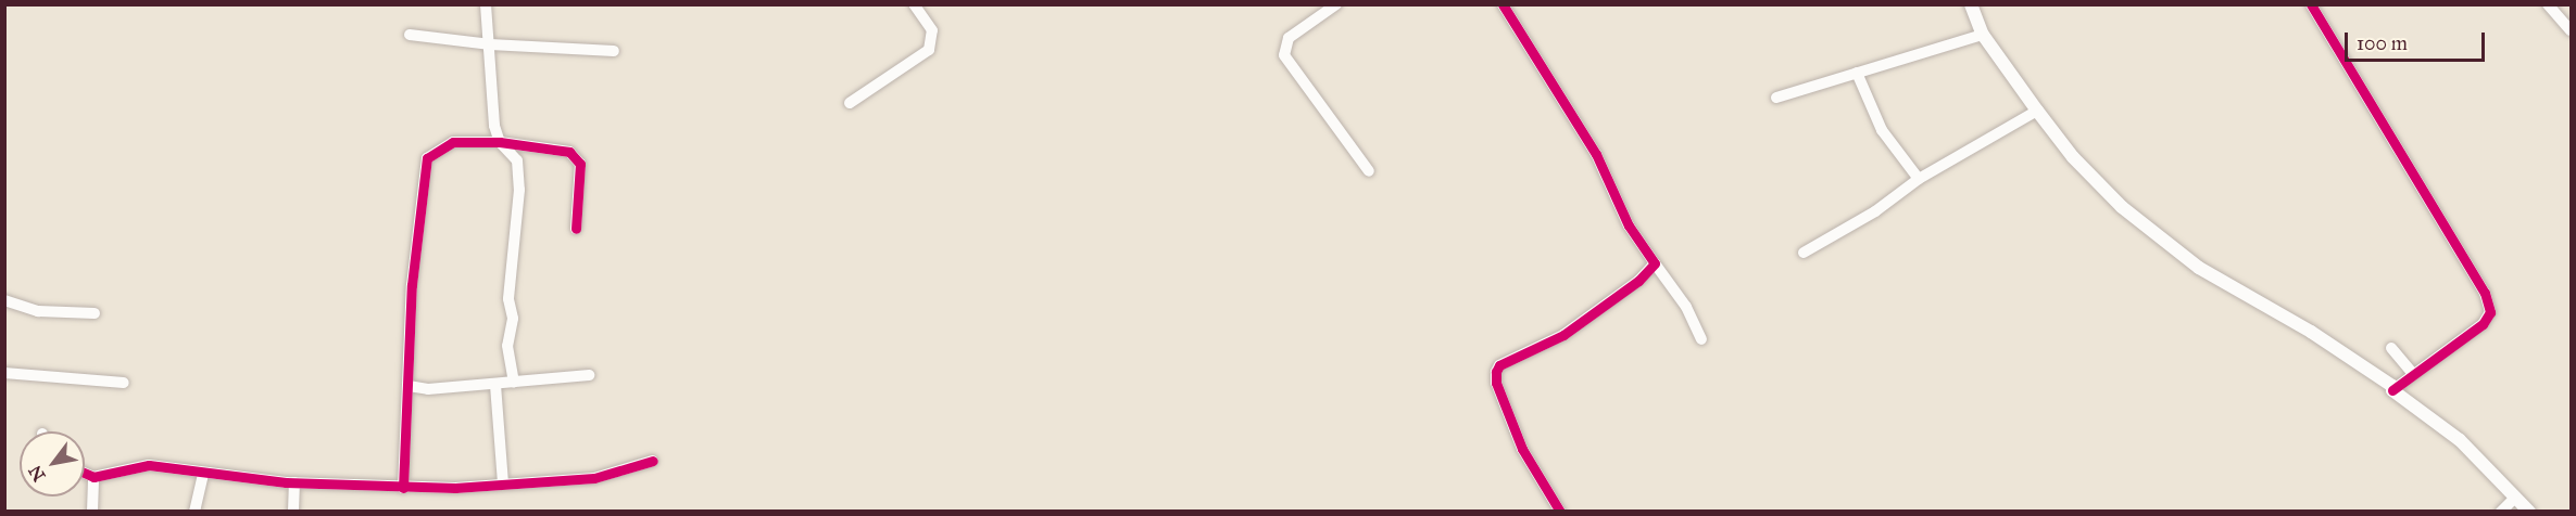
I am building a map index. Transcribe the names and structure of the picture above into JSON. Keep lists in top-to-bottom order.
{
  "scale_bar": "100 m",
  "north": "bottom left"
}
